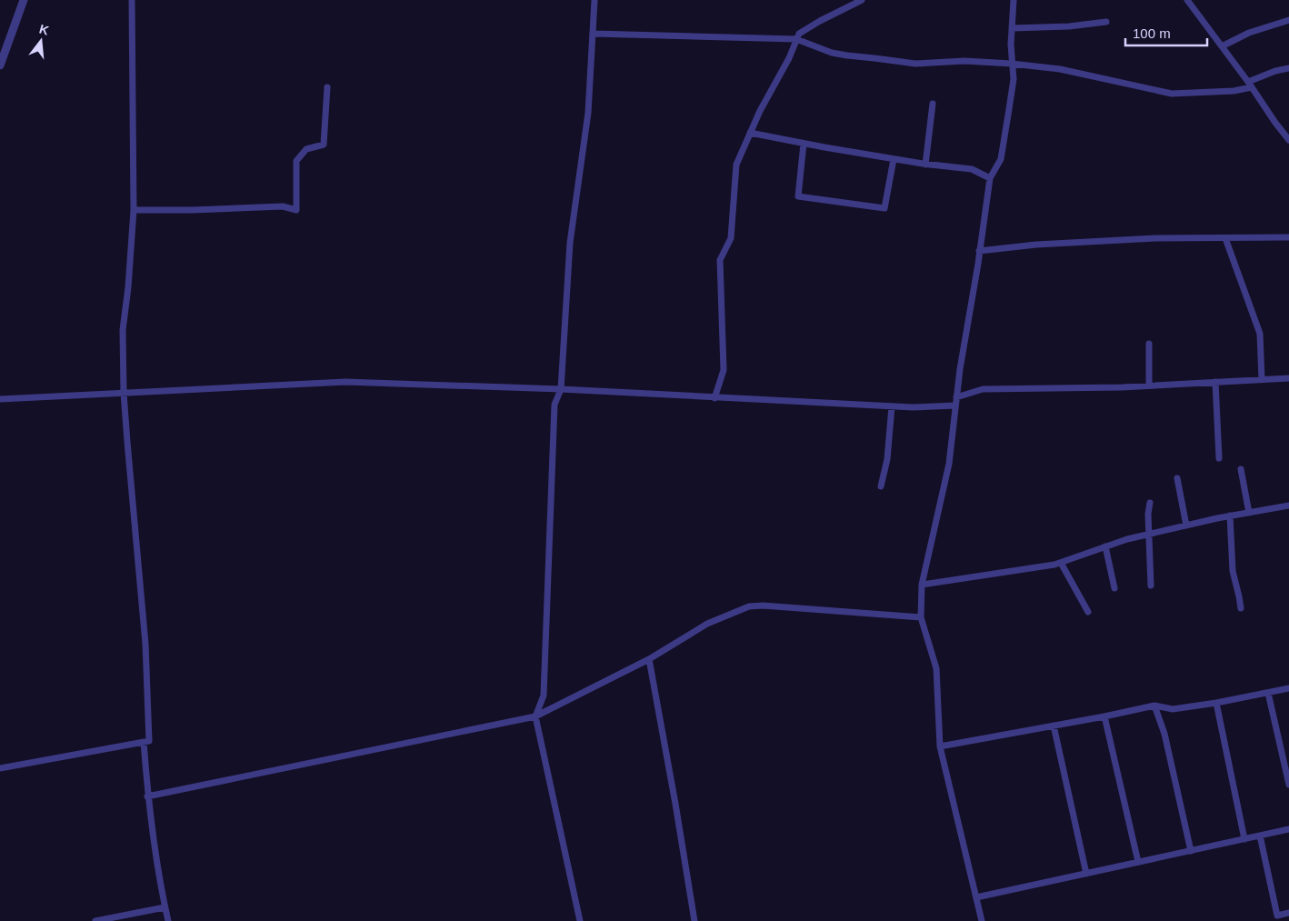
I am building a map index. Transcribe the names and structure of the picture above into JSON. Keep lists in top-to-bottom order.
{
  "scale_bar": "100 m",
  "north": "top"
}
